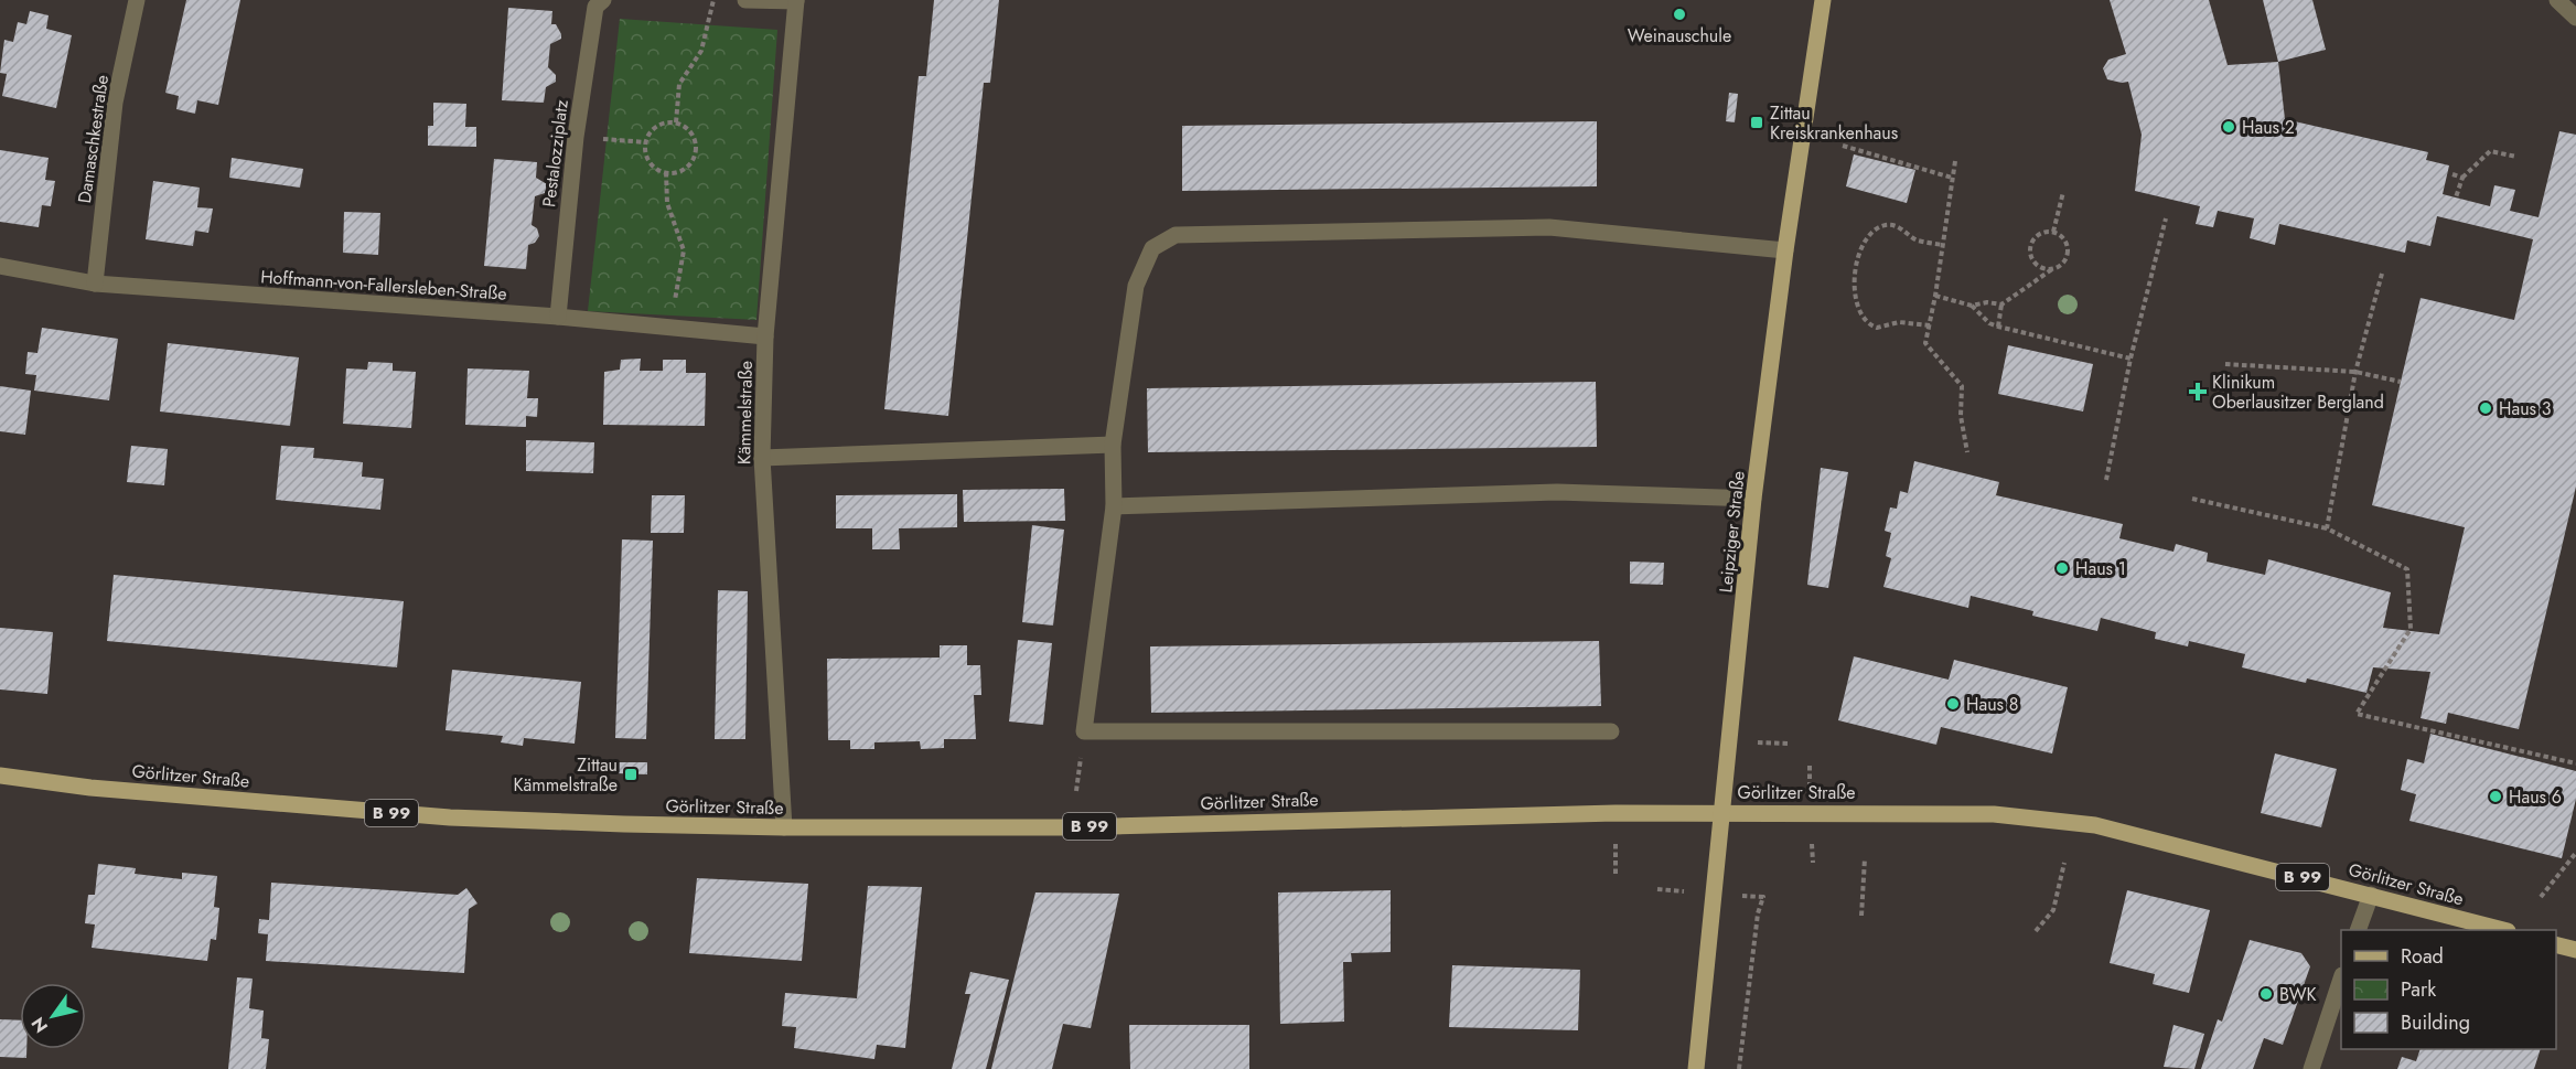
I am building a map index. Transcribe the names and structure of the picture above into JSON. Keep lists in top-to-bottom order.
{
  "streets": {
    "main road": ["Leipziger Straße", "Görlitzer Straße", "B 99"],
    "street": [
      "Damaschkestraße",
      "Pestalozziplatz",
      "Hoffmann-von-Fallersleben-Straße",
      "Kämmelstraße"
    ]
  },
  "crossings": [
    ["Damaschkestraße", "Hoffmann-von-Fallersleben-Straße"],
    ["Pestalozziplatz", "Hoffmann-von-Fallersleben-Straße"],
    ["Hoffmann-von-Fallersleben-Straße", "Kämmelstraße"],
    ["Kämmelstraße", "Görlitzer Straße"],
    ["Leipziger Straße", "Görlitzer Straße"]
  ],
  "places": {
    "other": [
      "Weinauschule",
      "Haus 2",
      "Haus 3",
      "Haus 1",
      "Haus 8",
      "Haus 6",
      "BWK"
    ],
    "transit": ["Zittau Kreiskrankenhaus", "Zittau Kämmelstraße"],
    "health": ["Klinikum Oberlausitzer Bergland"]
  },
  "legend": ["Road", "Park", "Building"],
  "north": "bottom left"
}
